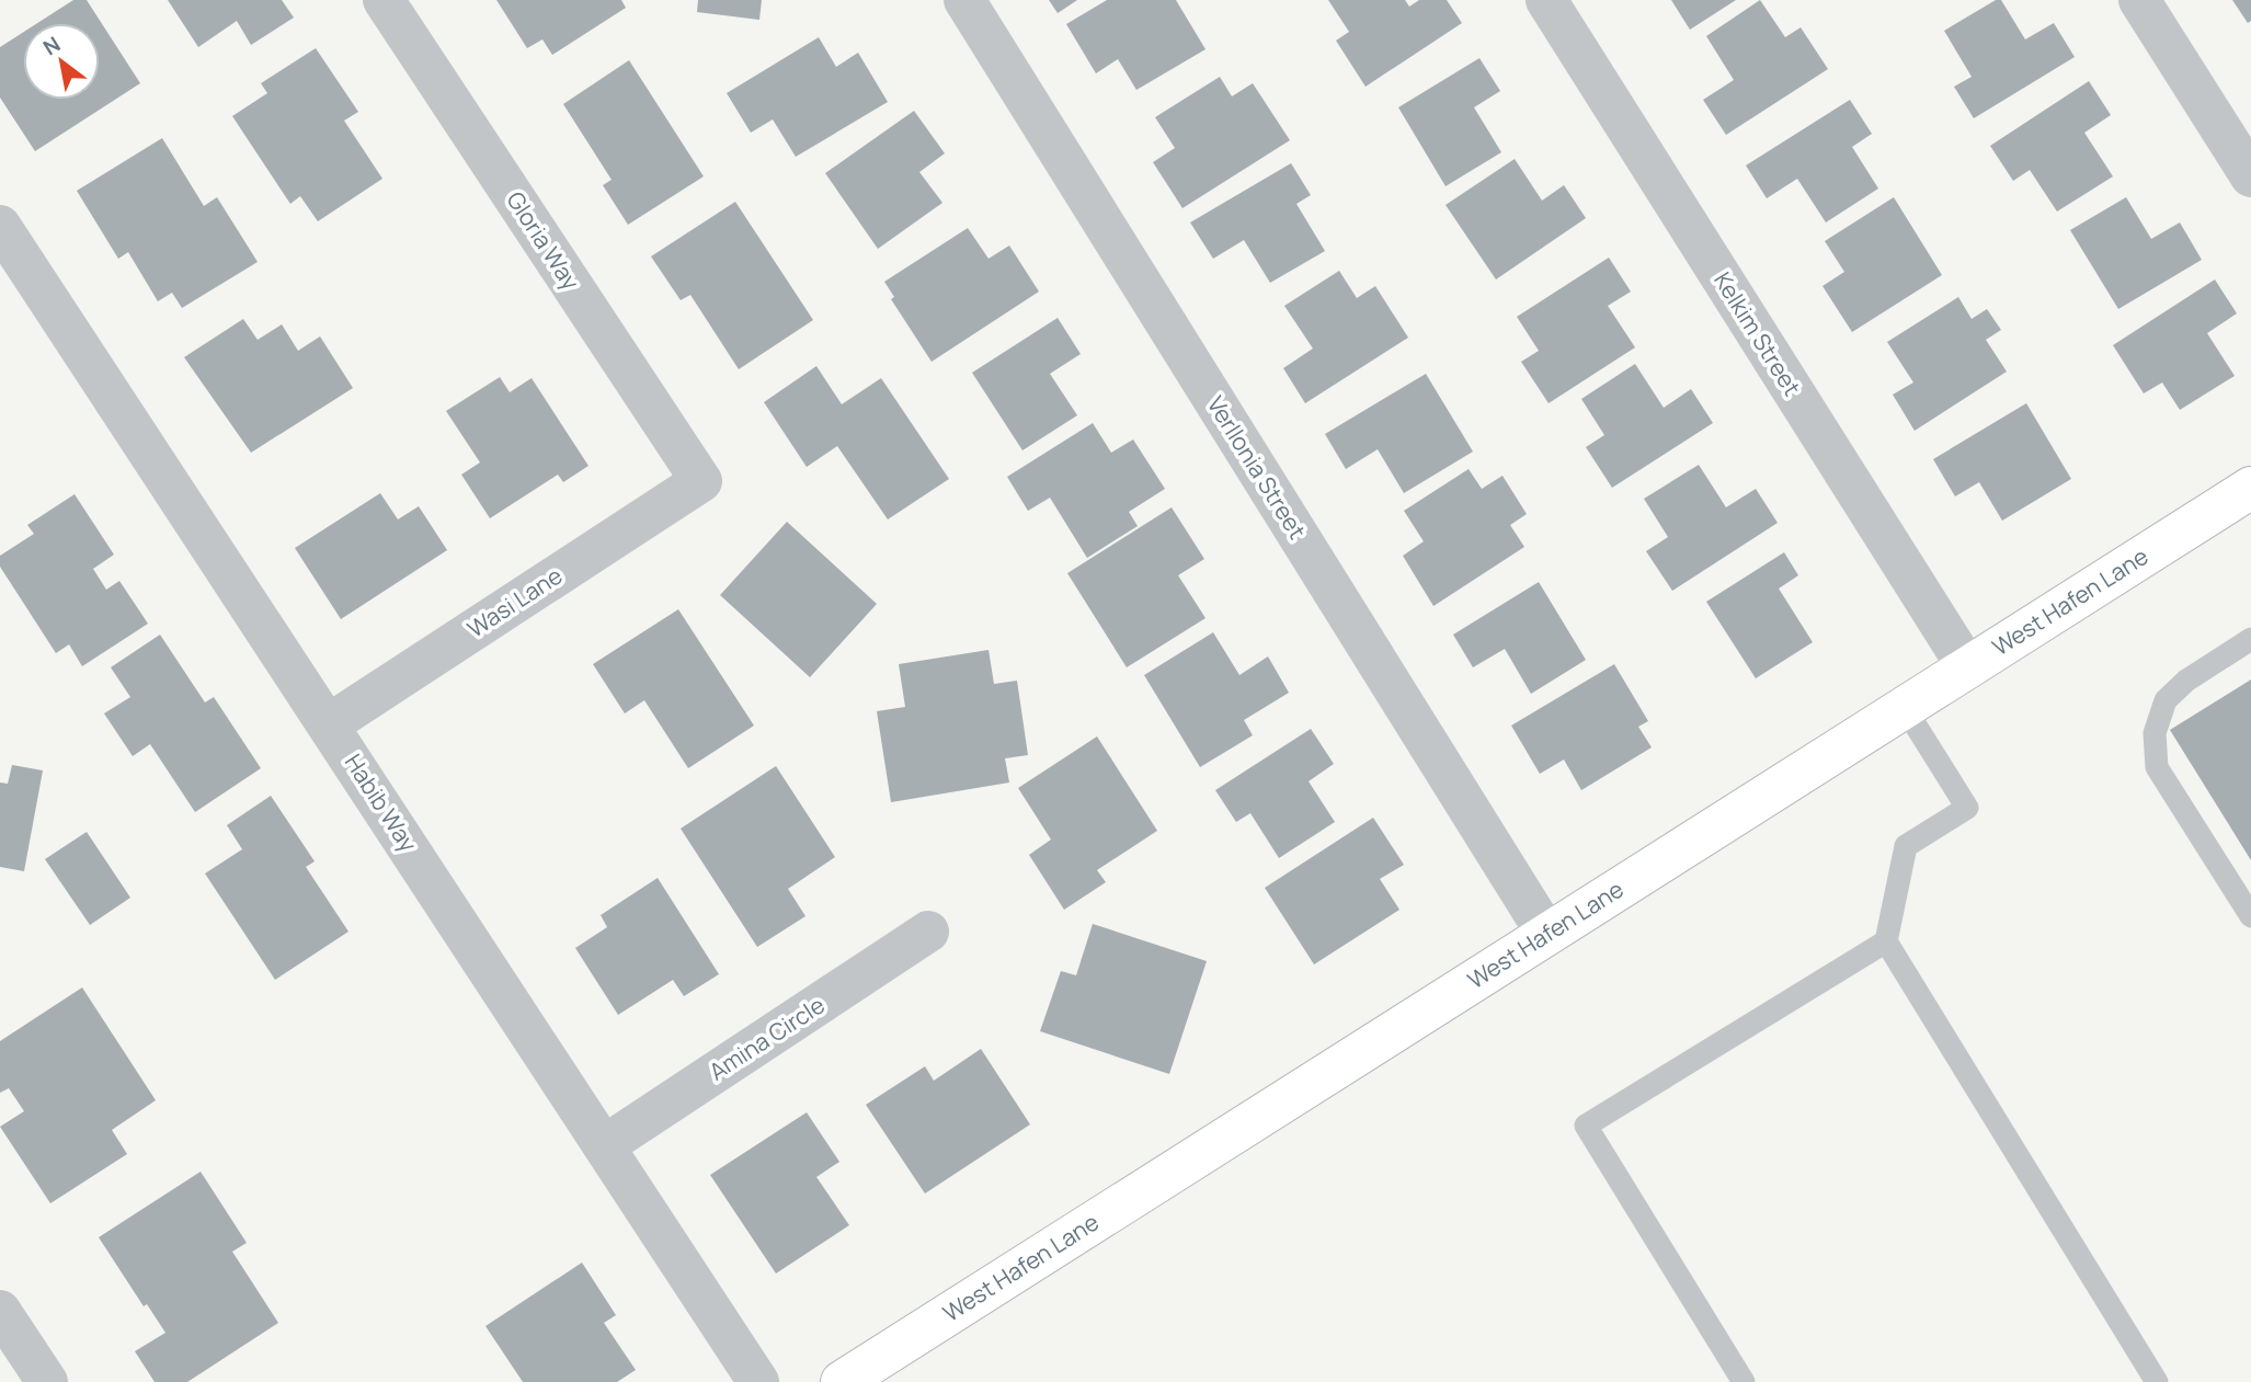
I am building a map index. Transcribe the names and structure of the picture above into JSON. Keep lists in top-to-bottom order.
{
  "streets": {
    "main road": ["West Hafen Lane"],
    "street": [
      "Gloria Way",
      "Kelkim Street",
      "Verllonia Street",
      "Wasi Lane",
      "Habib Way",
      "Amina Circle"
    ]
  },
  "crossings": [
    ["Gloria Way", "Wasi Lane"],
    ["Kelkim Street", "West Hafen Lane"],
    ["Verllonia Street", "West Hafen Lane"],
    ["Wasi Lane", "Habib Way"],
    ["Habib Way", "Amina Circle"]
  ],
  "north": "top left"
}
